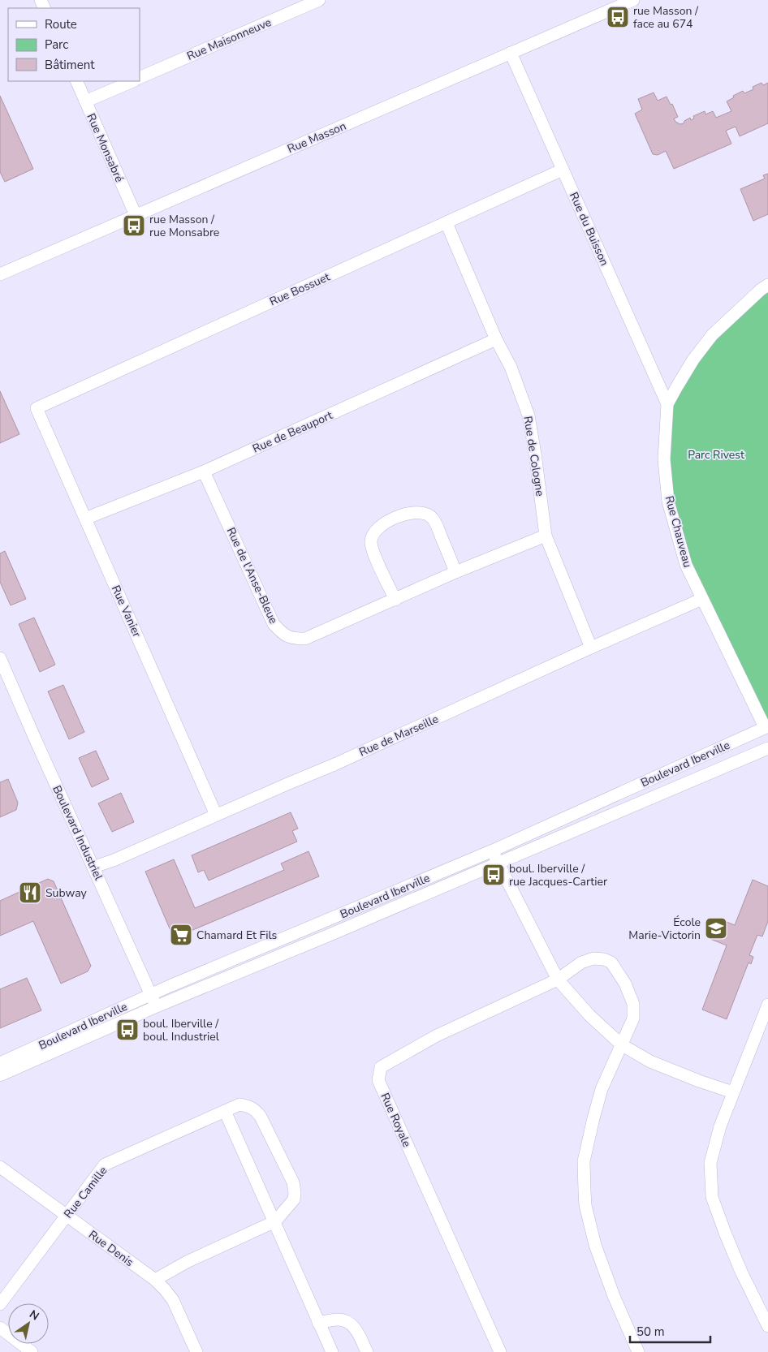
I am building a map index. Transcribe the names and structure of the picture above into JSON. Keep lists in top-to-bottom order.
{
  "streets": {
    "street": [
      "Rue Maisonneuve",
      "Rue Masson",
      "Rue Monsabré",
      "Rue du Buisson",
      "Rue Bossuet",
      "Rue de Beauport",
      "Rue de Cologne",
      "Rue Chauveau",
      "Rue de l'Anse-Bleue",
      "Rue Vanier",
      "Rue de Marseille",
      "Boulevard Iberville",
      "Boulevard Industriel",
      "Rue Royale",
      "Rue Camille",
      "Rue Denis"
    ]
  },
  "crossings": [
    ["Rue Masson", "Rue Monsabré"],
    ["Rue Masson", "Rue du Buisson"],
    ["Rue du Buisson", "Rue Bossuet"],
    ["Rue du Buisson", "Rue Chauveau"],
    ["Rue Bossuet", "Rue de Cologne"],
    ["Rue Bossuet", "Rue Vanier"],
    ["Rue de Beauport", "Rue de Cologne"],
    ["Rue de Beauport", "Rue de l'Anse-Bleue"],
    ["Rue de Beauport", "Rue Vanier"],
    ["Rue de Cologne", "Rue de l'Anse-Bleue"],
    ["Rue de Cologne", "Rue de Marseille"],
    ["Rue Chauveau", "Rue de Marseille"],
    ["Rue Chauveau", "Boulevard Iberville"],
    ["Rue Vanier", "Rue de Marseille"],
    ["Rue de Marseille", "Boulevard Industriel"],
    ["Boulevard Iberville", "Boulevard Industriel"],
    ["Rue Camille", "Rue Denis"]
  ],
  "parks": ["Parc Rivest"],
  "places": {
    "bus stop": [
      "rue Masson / face au 674",
      "rue Masson / rue Monsabre",
      "boul. Iberville / rue Jacques-Cartier",
      "boul. Iberville / boul. Industriel"
    ],
    "restaurant": ["Subway"],
    "school or university": ["École Marie-Victorin"],
    "supermarket": ["Chamard Et Fils"]
  },
  "legend": ["Route", "Parc", "Bâtiment"],
  "scale_bar": "50 m",
  "north": "top right"
}
